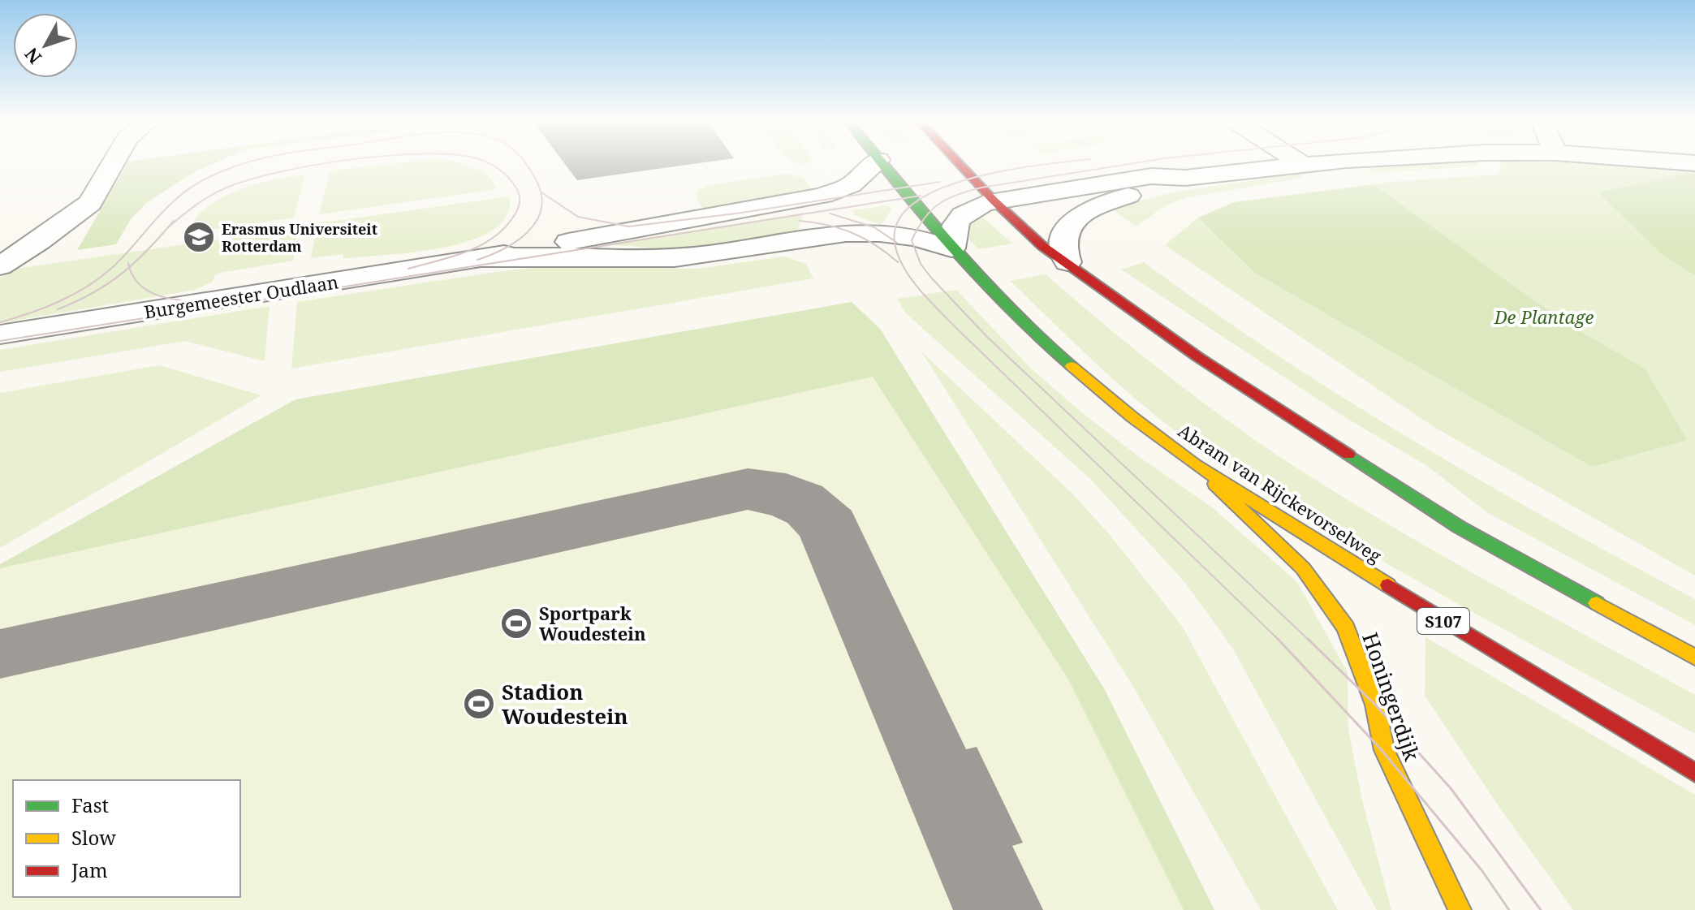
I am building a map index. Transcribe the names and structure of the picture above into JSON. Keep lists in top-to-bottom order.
{
  "streets": {
    "main road": ["Abram van Rijckevorselweg", "S107", "Honingerdijk"],
    "street": ["Burgemeester Oudlaan"]
  },
  "crossings": [
    ["Burgemeester Oudlaan", "Abram van Rijckevorselweg"],
    ["Abram van Rijckevorselweg", "Honingerdijk"]
  ],
  "parks": ["De Plantage"],
  "places": {
    "school or university": ["Erasmus Universiteit Rotterdam"],
    "sports": ["Sportpark Woudestein", "Stadion Woudestein"]
  },
  "legend": ["Fast", "Slow", "Jam"],
  "north": "bottom left"
}
